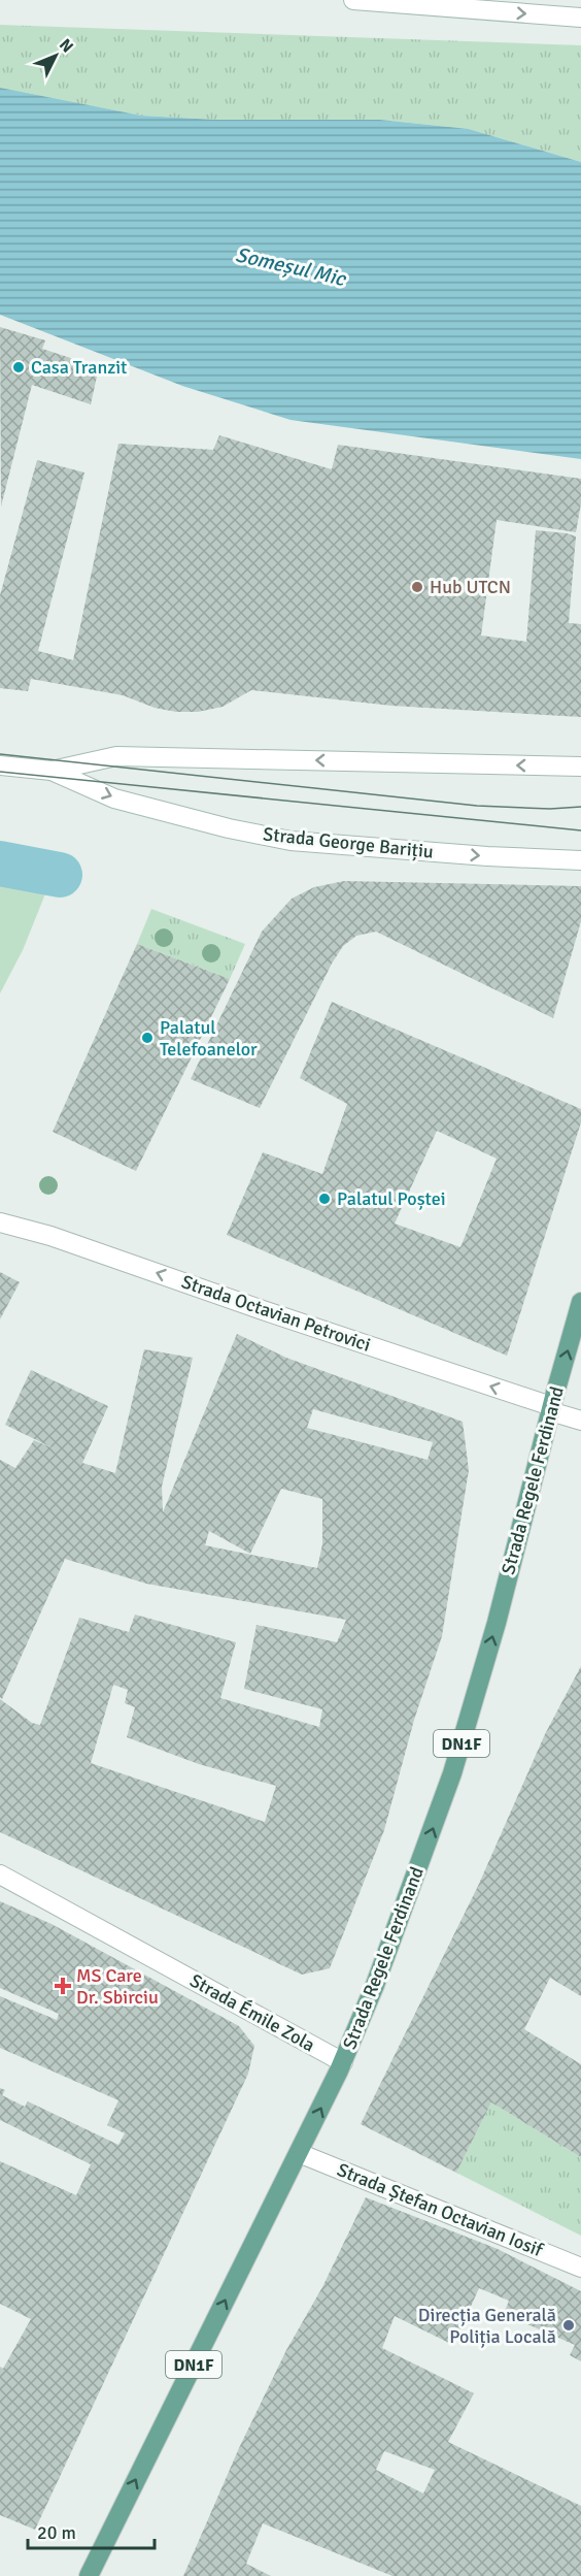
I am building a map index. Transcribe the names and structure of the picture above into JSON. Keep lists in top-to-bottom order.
{
  "streets": {
    "main road": ["Strada Regele Ferdinand", "DN1F"],
    "street": [
      "Strada George Barițiu",
      "Strada Octavian Petrovici",
      "Strada Émile Zola",
      "Strada Ștefan Octavian Iosif"
    ]
  },
  "crossings": [
    ["Strada Octavian Petrovici", "Strada Regele Ferdinand"],
    ["Strada Regele Ferdinand", "Strada Émile Zola"],
    ["Strada Regele Ferdinand", "Strada Ștefan Octavian Iosif"]
  ],
  "one_way": ["Strada Octavian Petrovici", "Strada Regele Ferdinand"],
  "water": ["Someșul Mic"],
  "places": {
    "other": [
      "Casa Tranzit",
      "Hub UTCN",
      "Palatul Telefoanelor",
      "Palatul Poștei",
      "Direcția Generală Poliția Locală"
    ],
    "health": ["MS Care Dr. Sbirciu"]
  },
  "scale_bar": "20 m",
  "north": "top right"
}
